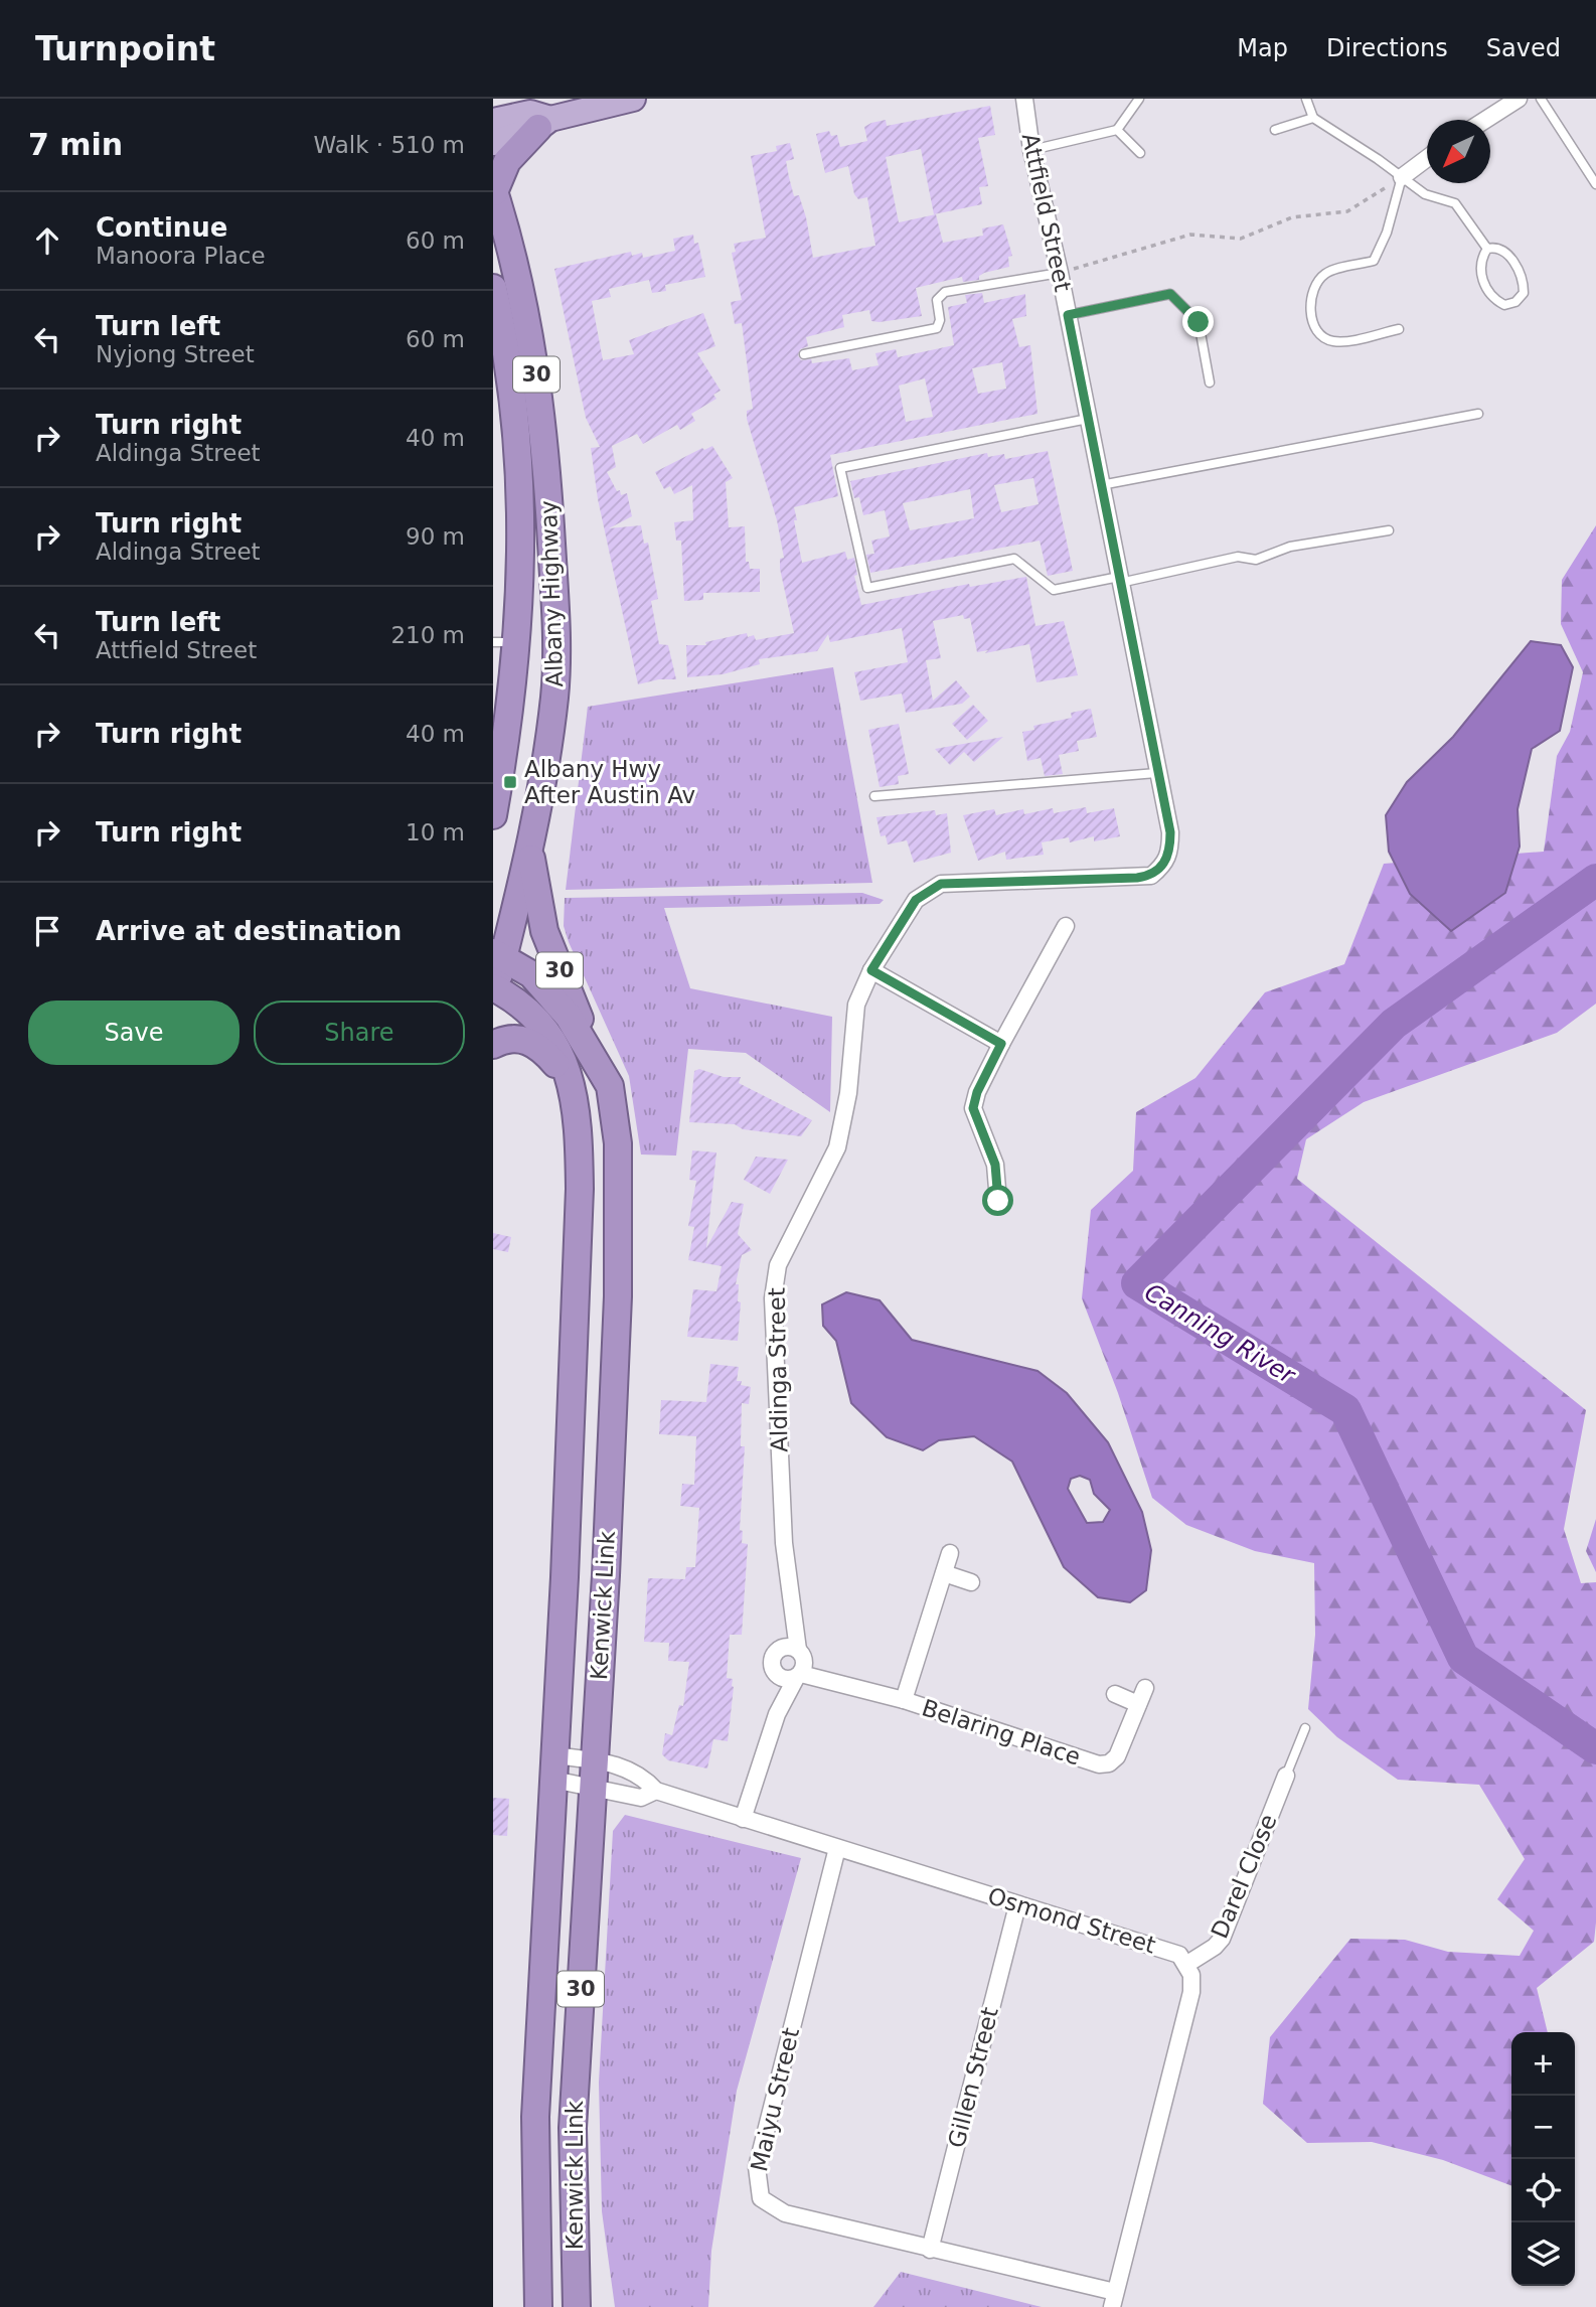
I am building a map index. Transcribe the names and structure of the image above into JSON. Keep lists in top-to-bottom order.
{
  "streets": {
    "highway": ["30", "Albany Highway", "Kenwick Link"],
    "street": [
      "Attfield Street",
      "Aldinga Street",
      "Belaring Place",
      "Darel Close",
      "Osmond Street",
      "Gillen Street",
      "Maiyu Street"
    ]
  },
  "crossings": [
    ["Attfield Street", "Aldinga Street"],
    ["30", "Albany Highway"],
    ["30", "Kenwick Link"],
    ["Albany Highway", "Kenwick Link"],
    ["Aldinga Street", "Belaring Place"],
    ["Aldinga Street", "Osmond Street"],
    ["Kenwick Link", "Osmond Street"],
    ["Darel Close", "Osmond Street"],
    ["Osmond Street", "Gillen Street"],
    ["Osmond Street", "Maiyu Street"],
    ["Gillen Street", "Maiyu Street"]
  ],
  "water": ["Canning River"],
  "places": {
    "transit": ["Albany Hwy After Austin Av"]
  },
  "north": "bottom left",
  "page": {
    "header": "Turnpoint",
    "nav": ["Map", "Directions", "Saved"],
    "heading": ["7 min", "Walk · 510 m"],
    "list": [
      ["Continue", "Manoora Place", "60 m"],
      ["Turn left", "Nyjong Street", "60 m"],
      ["Turn right", "Aldinga Street", "40 m"],
      ["Turn right", "Aldinga Street", "90 m"],
      ["Turn left", "Attfield Street", "210 m"],
      ["Turn right", "40 m"],
      ["Turn right", "10 m"],
      "Arrive at destination"
    ],
    "buttons": ["Save", "Share"],
    "map_buttons": ["+", "−"]
  }
}
